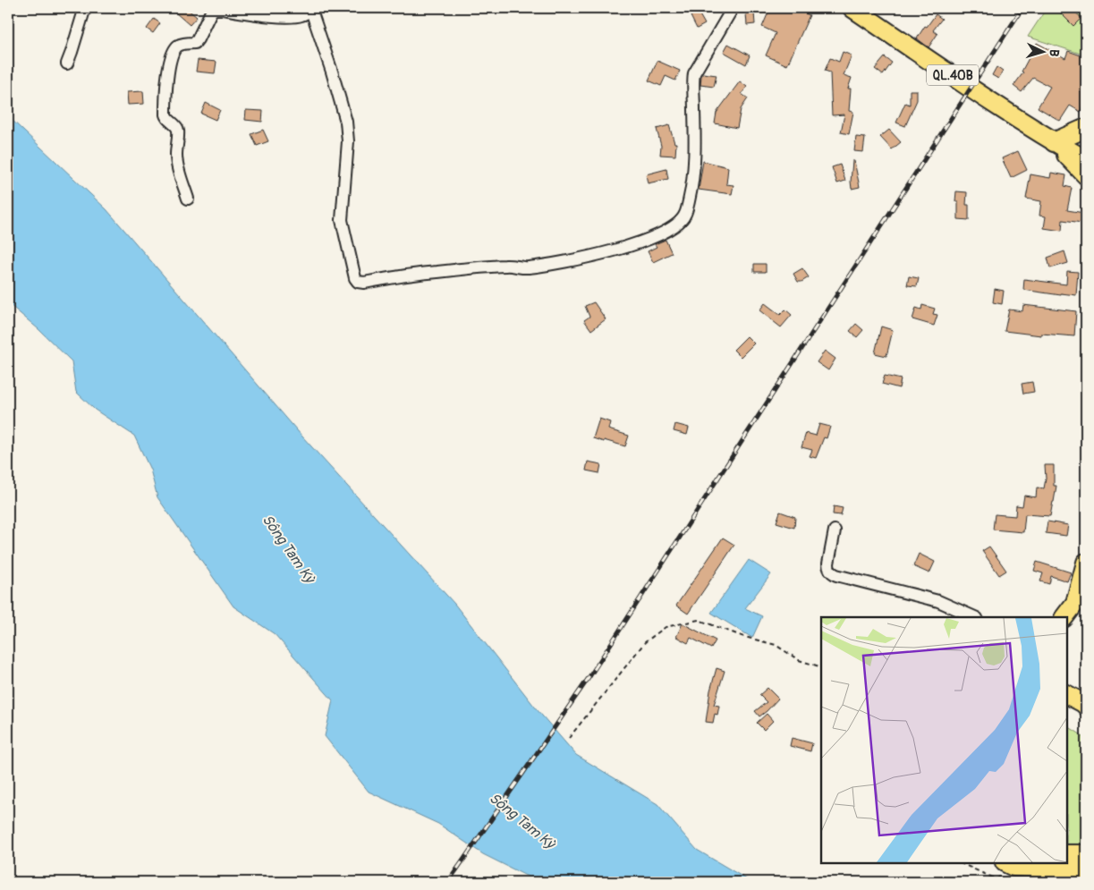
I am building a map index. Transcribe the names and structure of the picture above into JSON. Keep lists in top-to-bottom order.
{
  "streets": {
    "highway": ["QL.40B"]
  },
  "water": ["Sông Tam Kỳ"],
  "north": "right"
}
